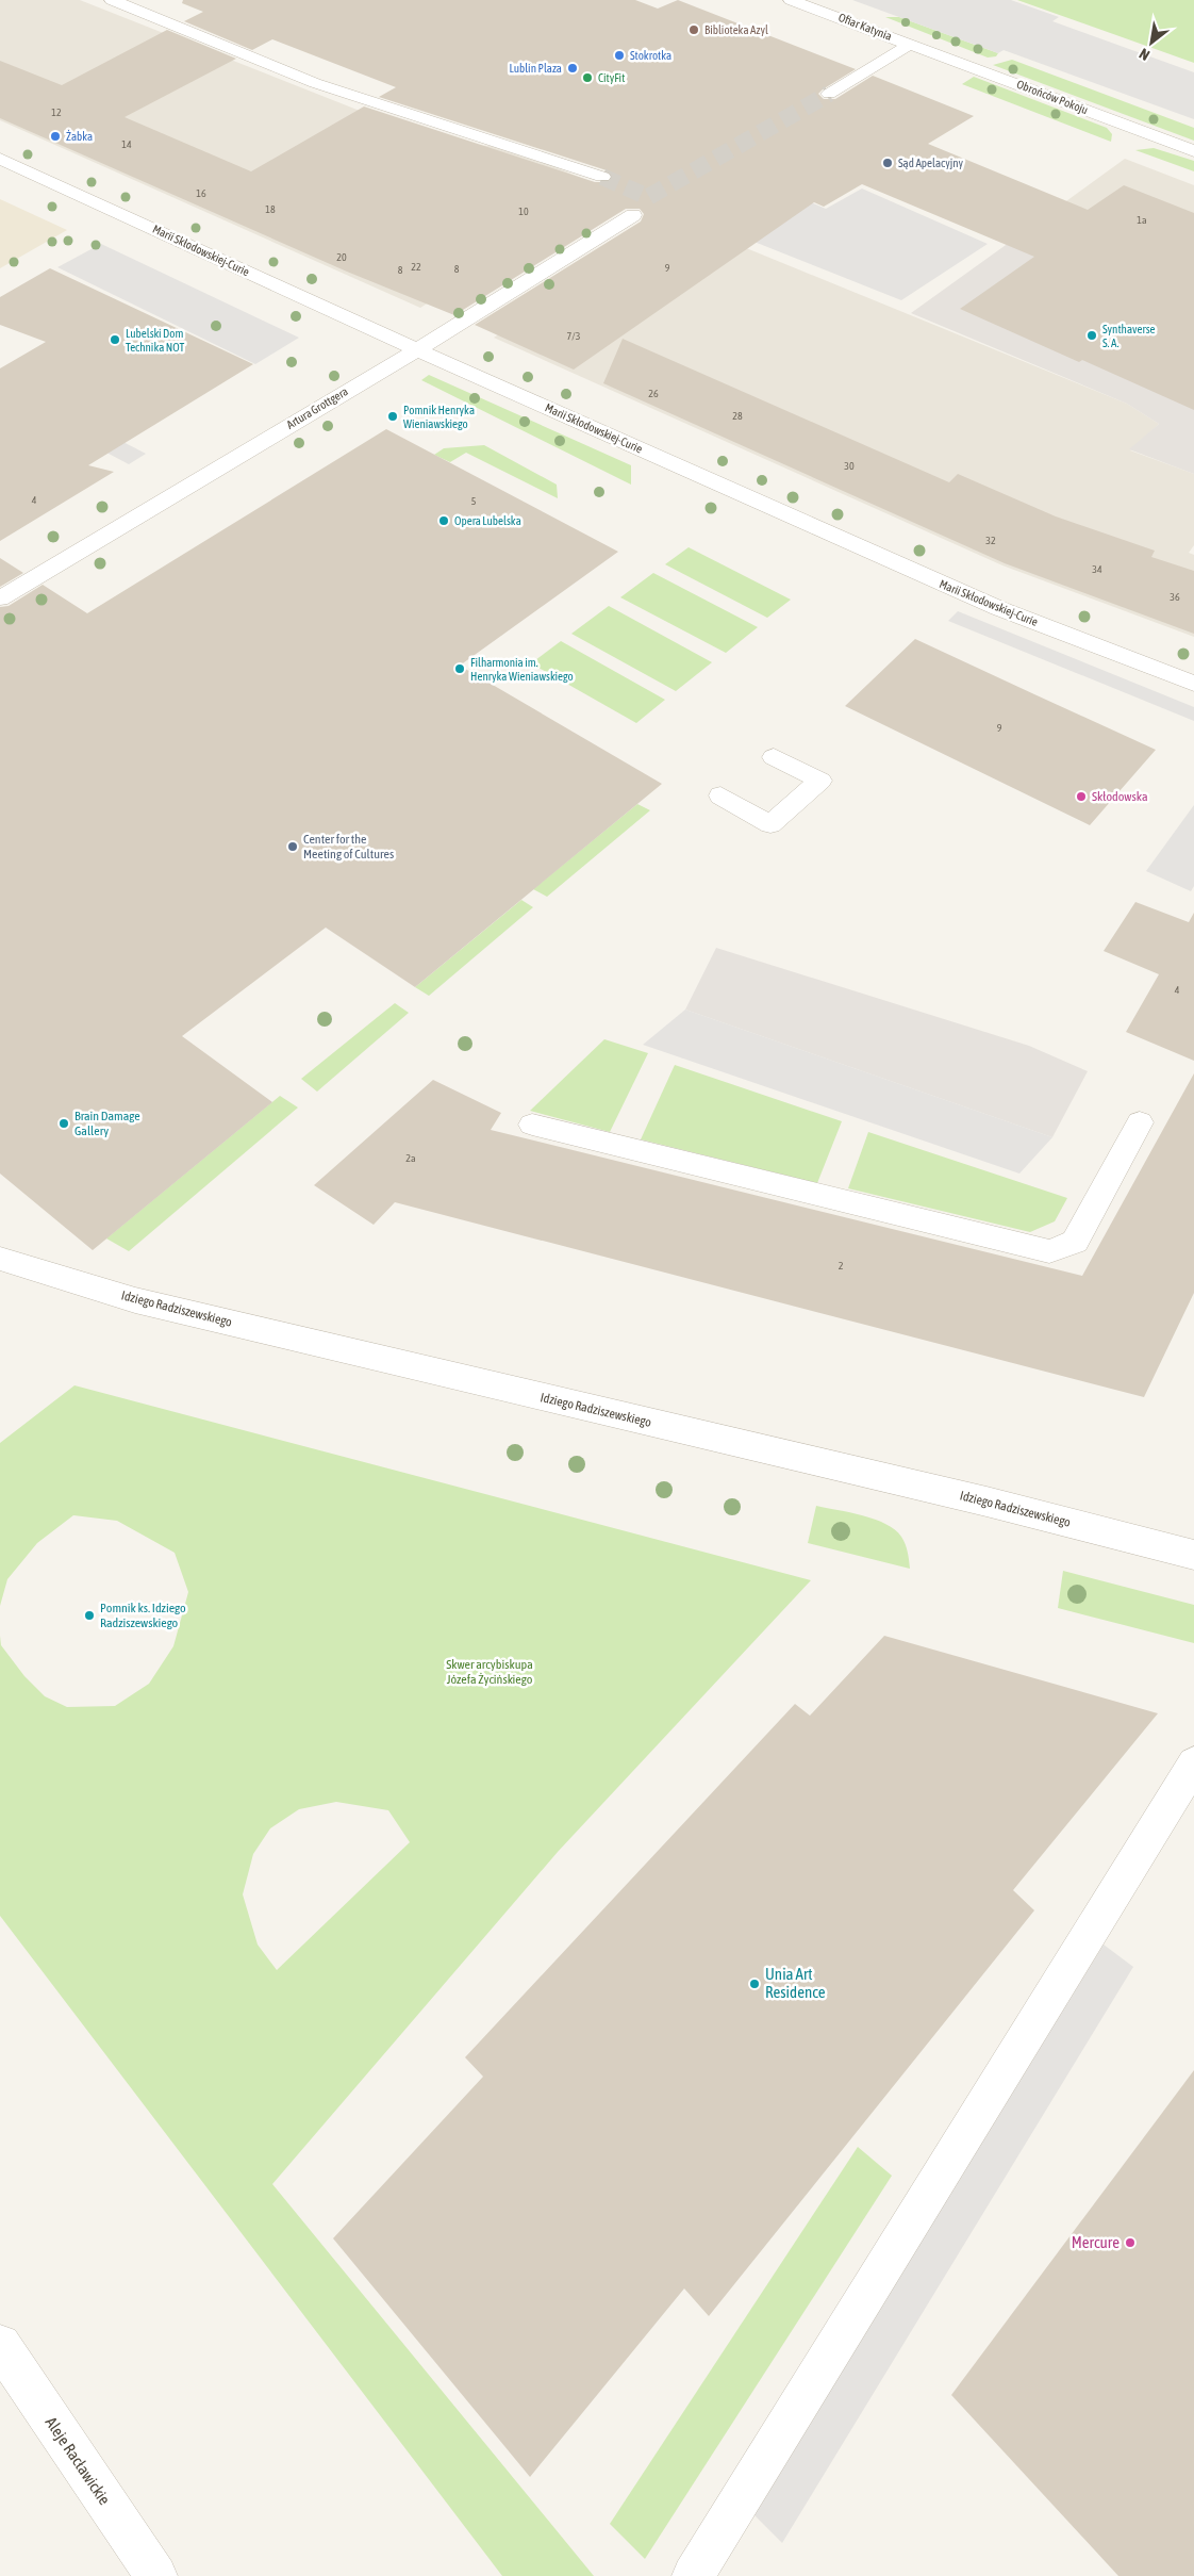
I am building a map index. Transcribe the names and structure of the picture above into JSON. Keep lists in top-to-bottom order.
{
  "streets": {
    "street": [
      "Ofiar Katynia",
      "Obrońców Pokoju",
      "Marii Skłodowskiej-Curie",
      "Artura Grottgera",
      "Idziego Radziszewskiego",
      "Aleje Racławickie"
    ]
  },
  "crossings": [
    ["Ofiar Katynia", "Obrońców Pokoju"],
    ["Marii Skłodowskiej-Curie", "Artura Grottgera"]
  ],
  "parks": ["Skwer arcybiskupa Józefa Życińskiego"],
  "places": [
    "Biblioteka Azyl",
    "Stokrotka",
    "Lublin Plaza",
    "CityFit",
    "Żabka",
    "Sąd Apelacyjny",
    "Synthaverse S. A.",
    "Lubelski Dom Technika NOT",
    "Pomnik Henryka Wieniawskiego",
    "Opera Lubelska",
    "Filharmonia im. Henryka Wieniawskiego",
    "Skłodowska",
    "Center for the Meeting of Cultures",
    "Brain Damage Gallery",
    "Pomnik ks. Idziego Radziszewskiego",
    "Unia Art Residence",
    "Mercure"
  ],
  "house_numbers": [
    "12",
    "14",
    "16",
    "18",
    "10",
    "1a",
    "20",
    "22",
    "9",
    "8",
    "8",
    "7/3",
    "26",
    "28",
    "30",
    "4",
    "5",
    "32",
    "34",
    "36",
    "9",
    "4",
    "2a",
    "2"
  ],
  "north": "bottom left"
}
